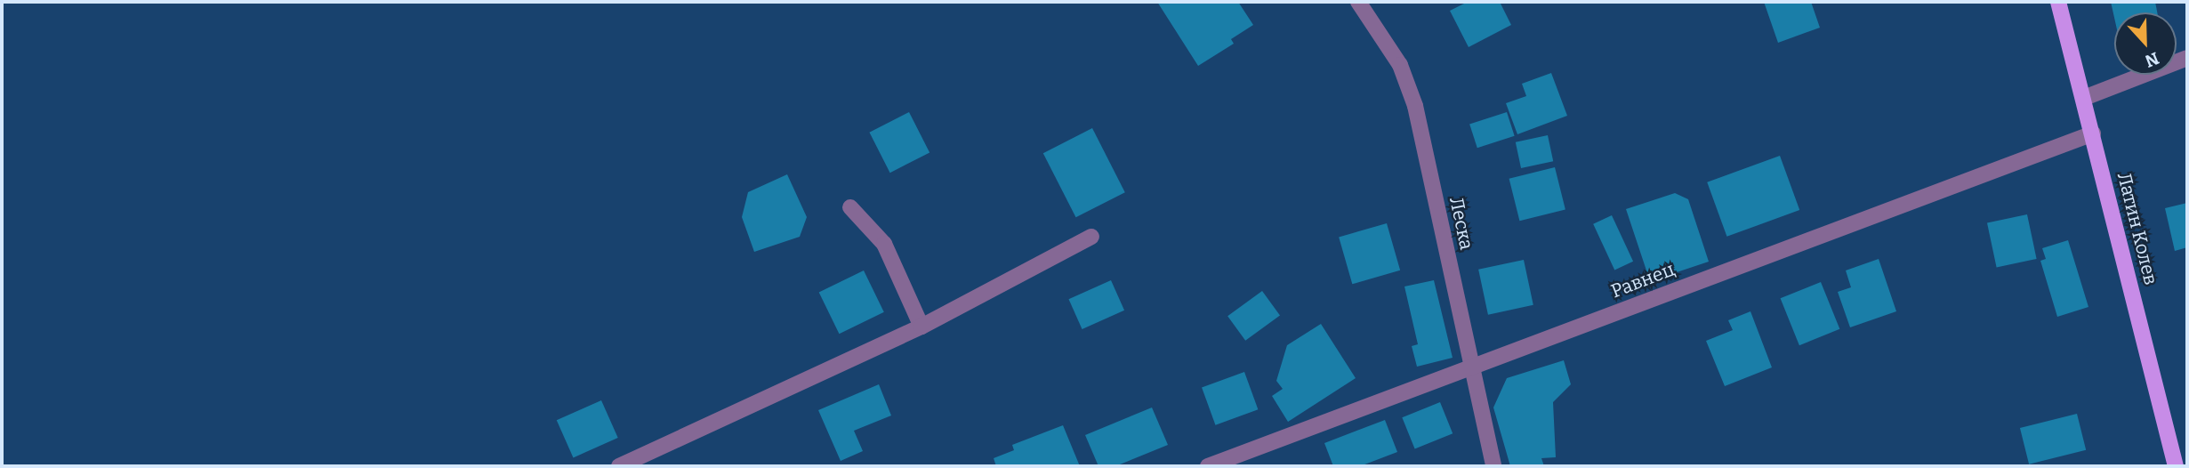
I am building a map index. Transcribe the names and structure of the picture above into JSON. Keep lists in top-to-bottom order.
{
  "streets": {
    "main road": ["Латин Колев"],
    "street": ["Леска", "Равнец"]
  },
  "crossings": [
    ["Леска", "Равнец"],
    ["Латин Колев", "Равнец"]
  ],
  "north": "bottom"
}
